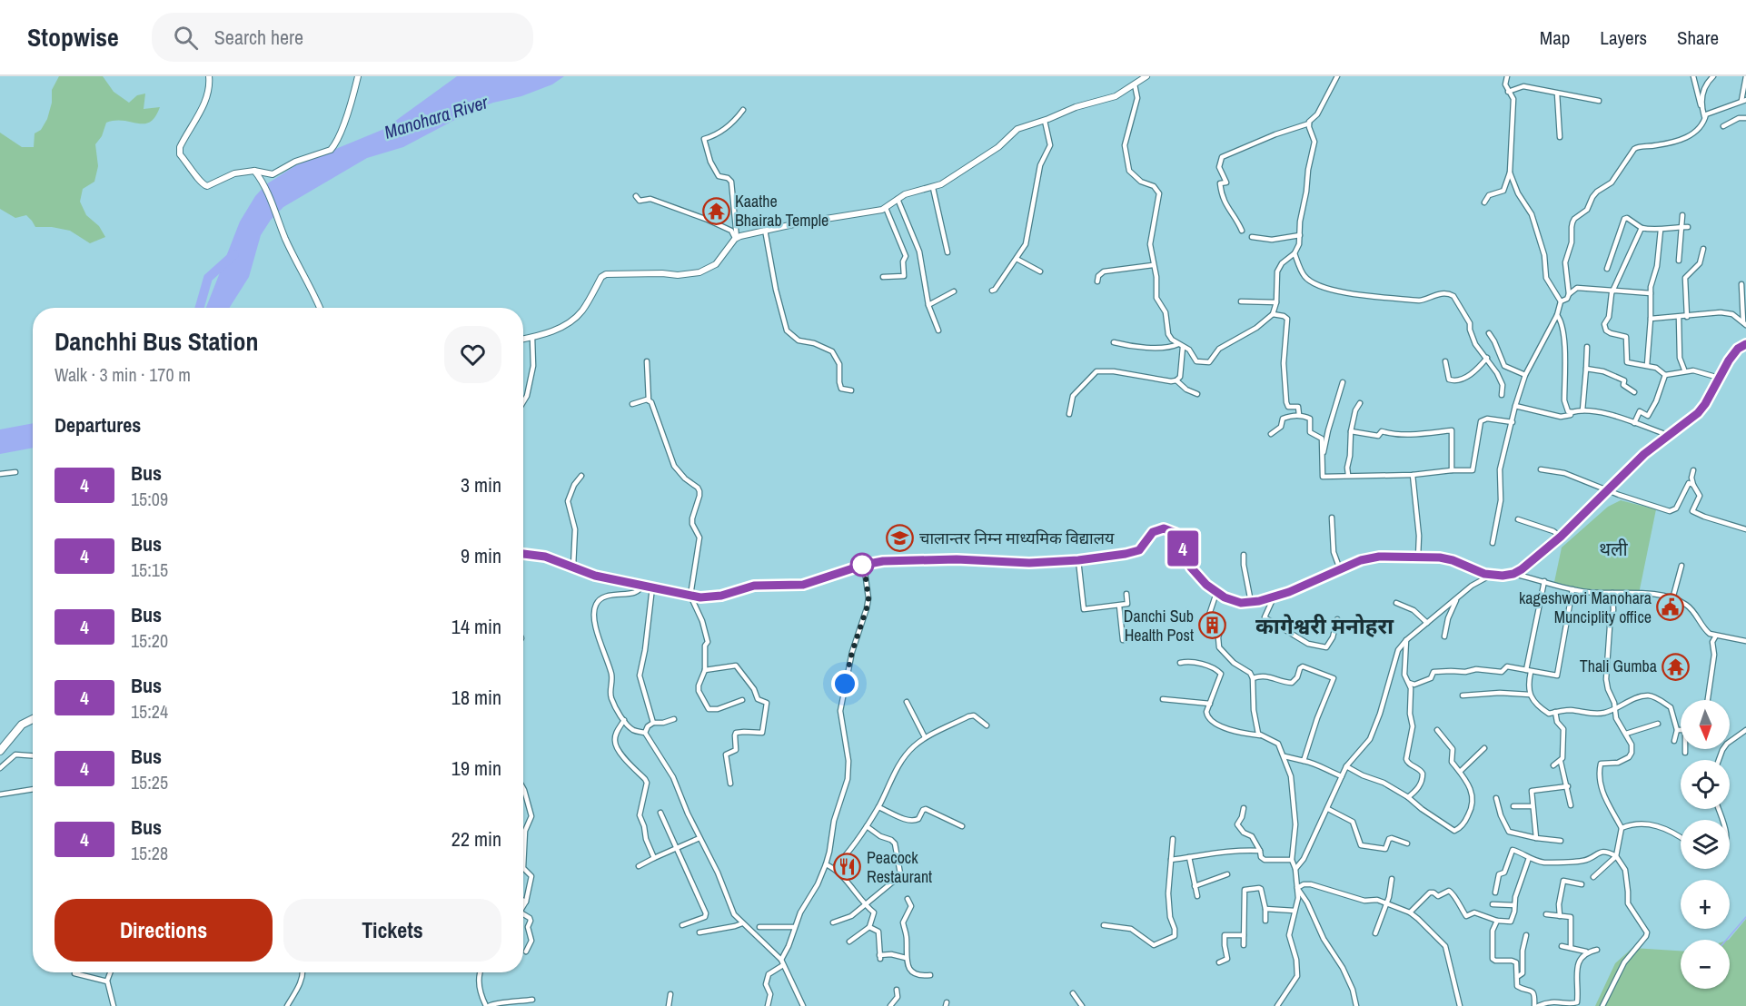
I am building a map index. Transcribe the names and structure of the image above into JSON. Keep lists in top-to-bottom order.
{
  "districts": ["थली", "कागेश्वरी मनोहरा"],
  "water": ["Manohara River"],
  "places": {
    "temple": ["Kaathe Bhairab Temple", "Thali Gumba"],
    "school or university": ["चालान्तर निम्न माध्यमिक विद्यालय"],
    "public building": ["kageshwori Manohara Munciplity office"],
    "building": ["Danchi Sub Health Post"],
    "restaurant": ["Peacock Restaurant"]
  },
  "lines": ["bus line 4"],
  "north": "bottom",
  "page": {
    "header": "Stopwise",
    "search": "Search here",
    "nav": ["Map", "Layers", "Share"],
    "on_map": "4",
    "heading": [
      ["Danchhi Bus Station", "Walk · 3 min · 170 m"],
      "Departures"
    ],
    "list": [
      {
        "mark": "4",
        "name": "Bus",
        "note": "15:09",
        "value": "3 min"
      },
      {
        "mark": "4",
        "name": "Bus",
        "note": "15:15",
        "value": "9 min"
      },
      {
        "mark": "4",
        "name": "Bus",
        "note": "15:20",
        "value": "14 min"
      },
      {
        "mark": "4",
        "name": "Bus",
        "note": "15:24",
        "value": "18 min"
      },
      {
        "mark": "4",
        "name": "Bus",
        "note": "15:25",
        "value": "19 min"
      },
      {
        "mark": "4",
        "name": "Bus",
        "note": "15:28",
        "value": "22 min"
      }
    ],
    "map_buttons": ["+", "−"],
    "buttons": ["Directions", "Tickets"]
  }
}
